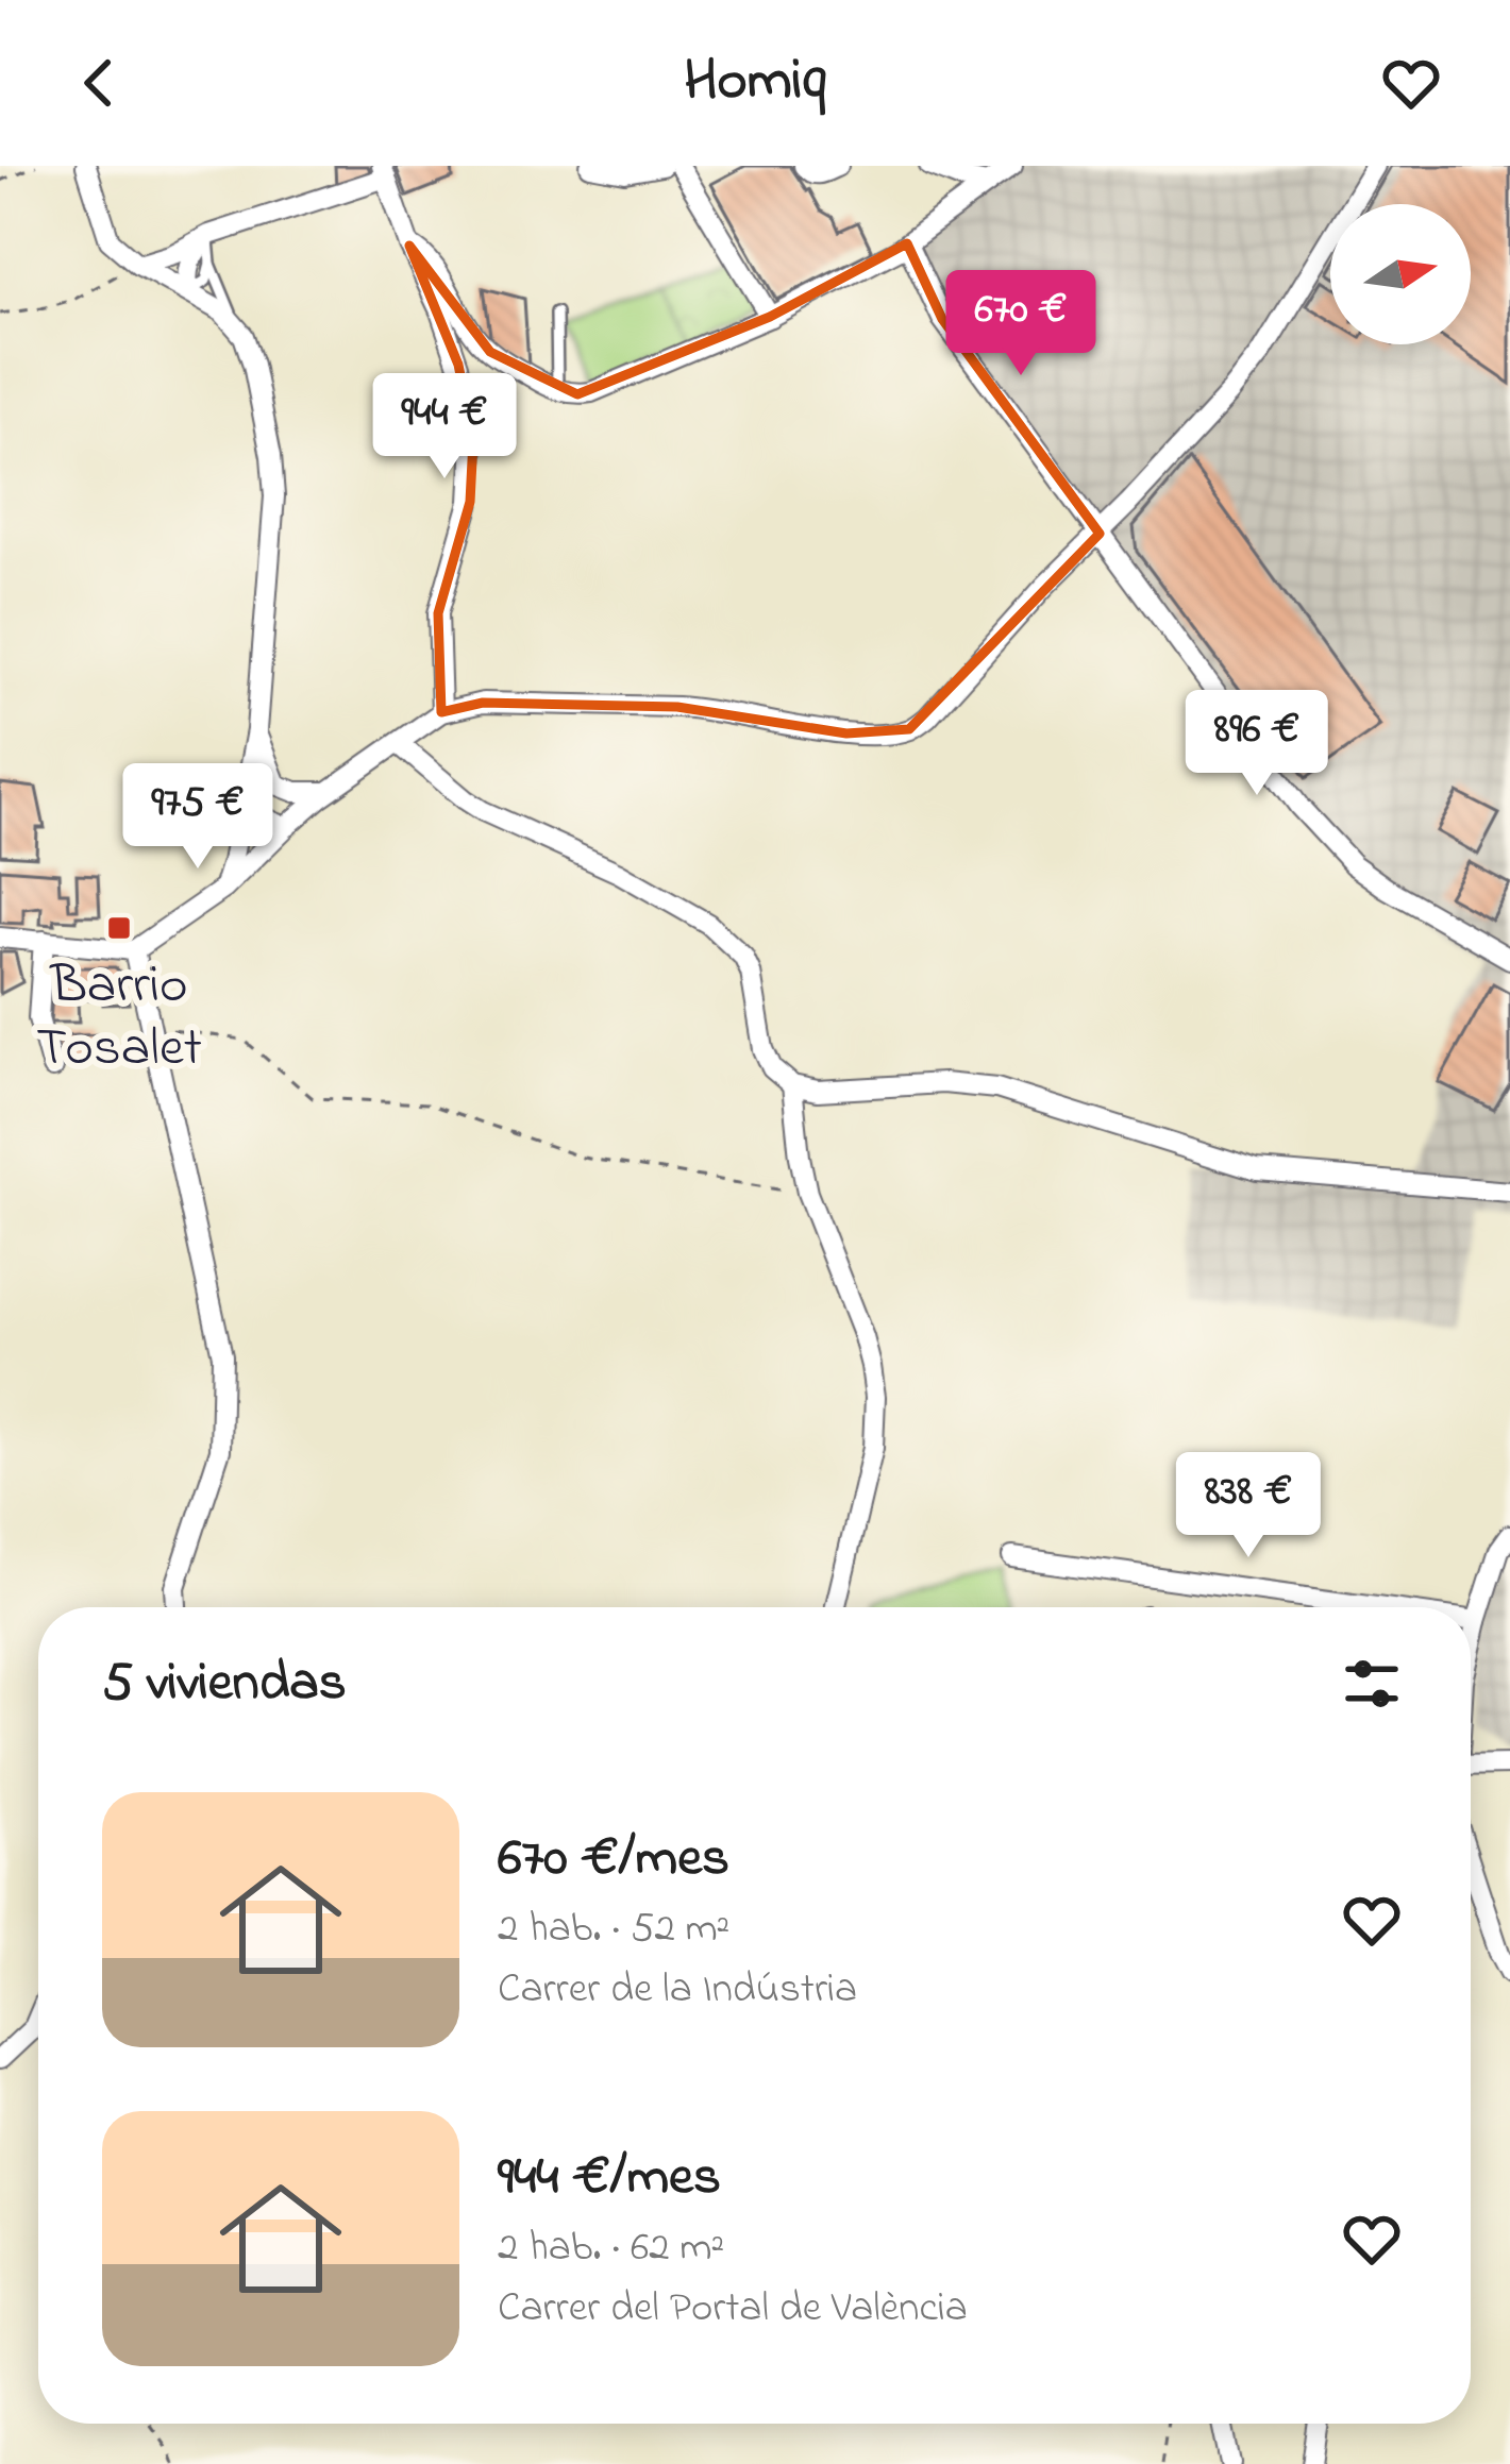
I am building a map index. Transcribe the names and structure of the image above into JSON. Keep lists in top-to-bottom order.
{
  "places": {
    "transit": ["Barrio Tosalet"]
  },
  "north": "right",
  "page": {
    "header": "Homiq",
    "price": [
      "670 €",
      "944 €",
      "896 €",
      "975 €",
      "838 €"
    ],
    "heading": "5 viviendas",
    "list": [
      {
        "name": "670 €/mes",
        "note": "2 hab. · 52 m² · Carrer de la Indústria"
      },
      {
        "name": "944 €/mes",
        "note": "2 hab. · 62 m² · Carrer del Portal de València"
      }
    ]
  }
}
